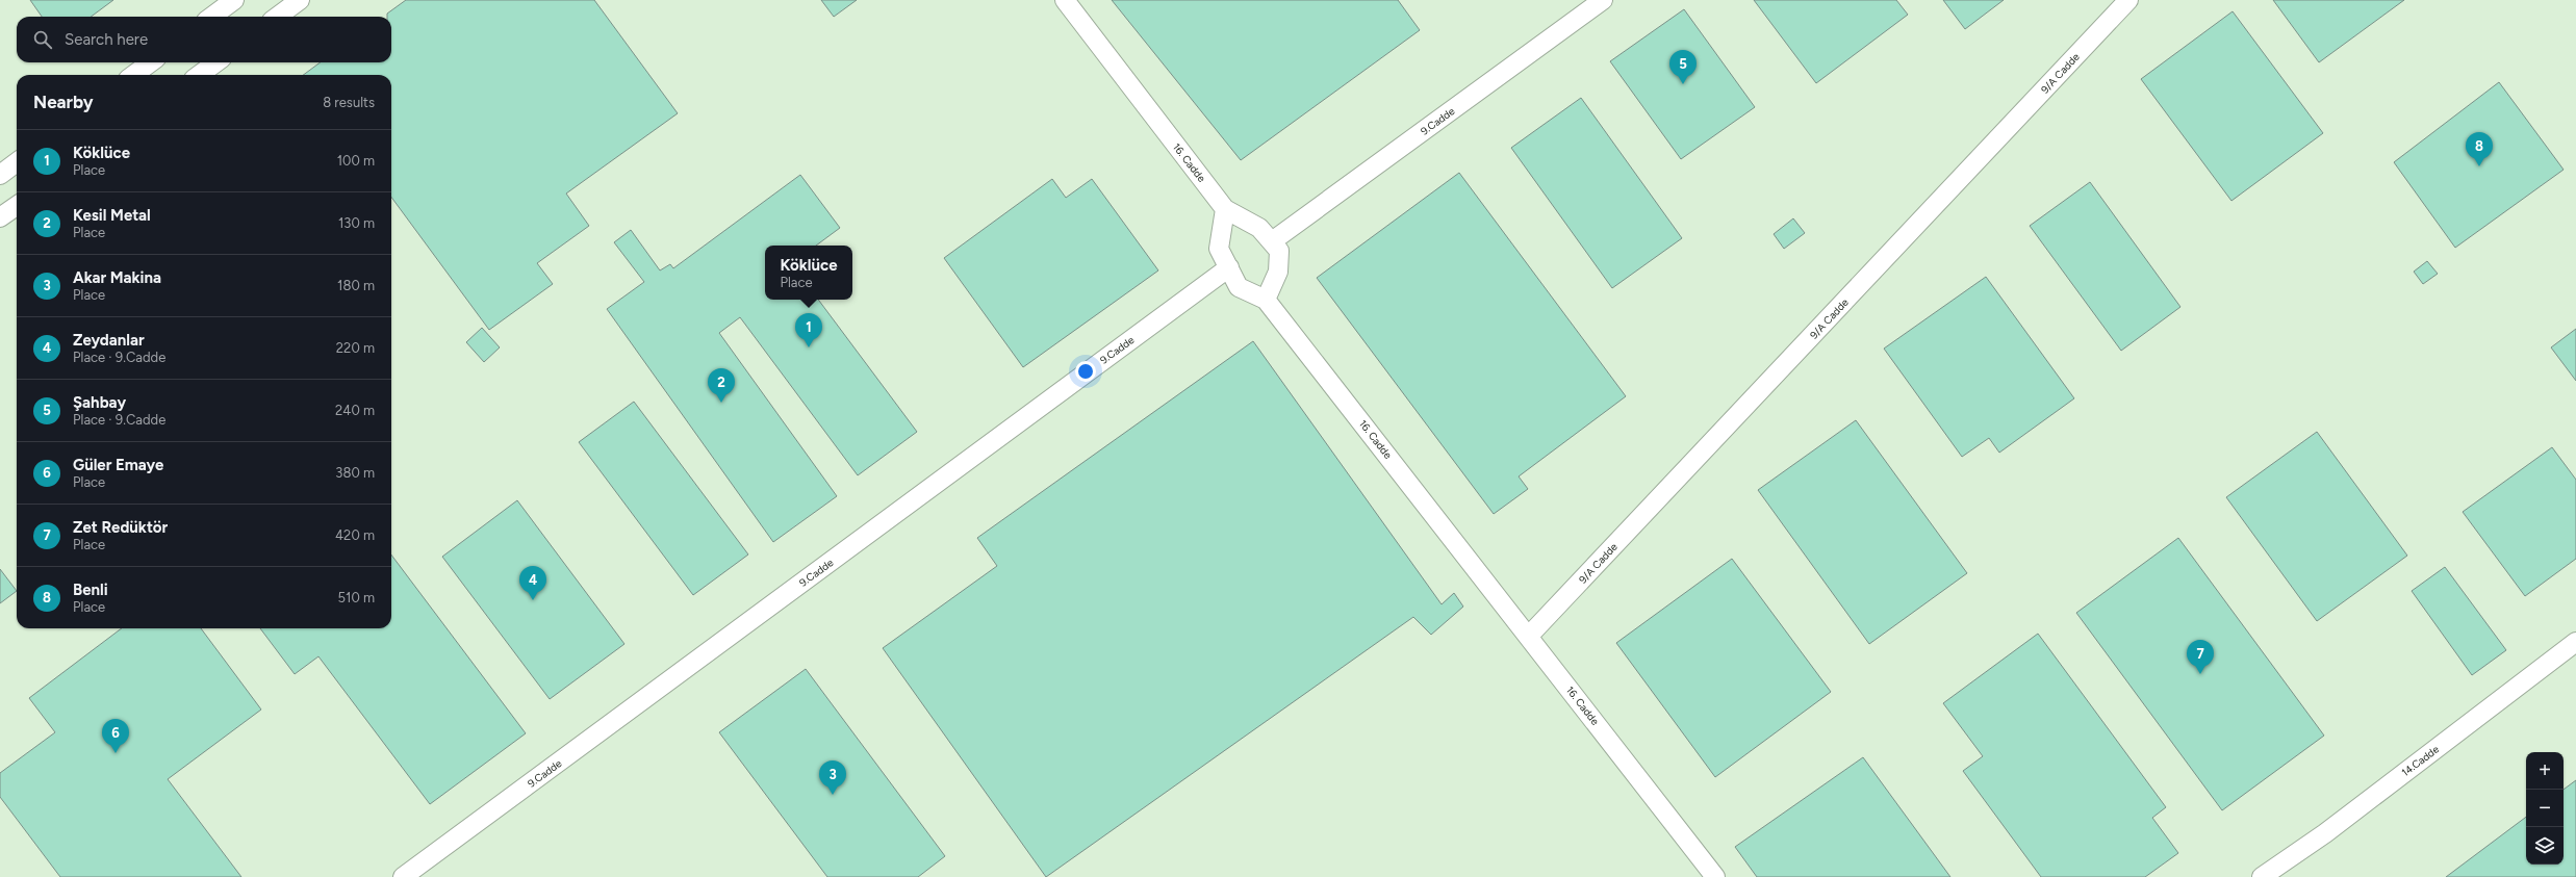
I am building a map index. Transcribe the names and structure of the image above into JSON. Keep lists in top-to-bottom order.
{
  "streets": {
    "street": [
      "9/A Cadde",
      "9.Cadde",
      "16. Cadde",
      "14.Cadde"
    ]
  },
  "crossings": [
    ["9/A Cadde", "16. Cadde"],
    ["9.Cadde", "16. Cadde"]
  ],
  "page": {
    "search": "Search here",
    "pins": [
      "5",
      "8",
      "1",
      "2",
      "4",
      "7",
      "6",
      "3"
    ],
    "heading": ["Nearby", "8 results"],
    "list": [
      {
        "mark": "1",
        "name": "Köklüce",
        "note": "Place",
        "value": "100 m"
      },
      {
        "mark": "2",
        "name": "Kesil Metal",
        "note": "Place",
        "value": "130 m"
      },
      {
        "mark": "3",
        "name": "Akar Makina",
        "note": "Place",
        "value": "180 m"
      },
      {
        "mark": "4",
        "name": "Zeydanlar",
        "note": "Place · 9.Cadde",
        "value": "220 m"
      },
      {
        "mark": "5",
        "name": "Şahbay",
        "note": "Place · 9.Cadde",
        "value": "240 m"
      },
      {
        "mark": "6",
        "name": "Güler Emaye",
        "note": "Place",
        "value": "380 m"
      },
      {
        "mark": "7",
        "name": "Zet Redüktör",
        "note": "Place",
        "value": "420 m"
      },
      {
        "mark": "8",
        "name": "Benli",
        "note": "Place",
        "value": "510 m"
      }
    ],
    "popup": ["Köklüce", "Place"],
    "map_buttons": ["+", "−"]
  }
}
